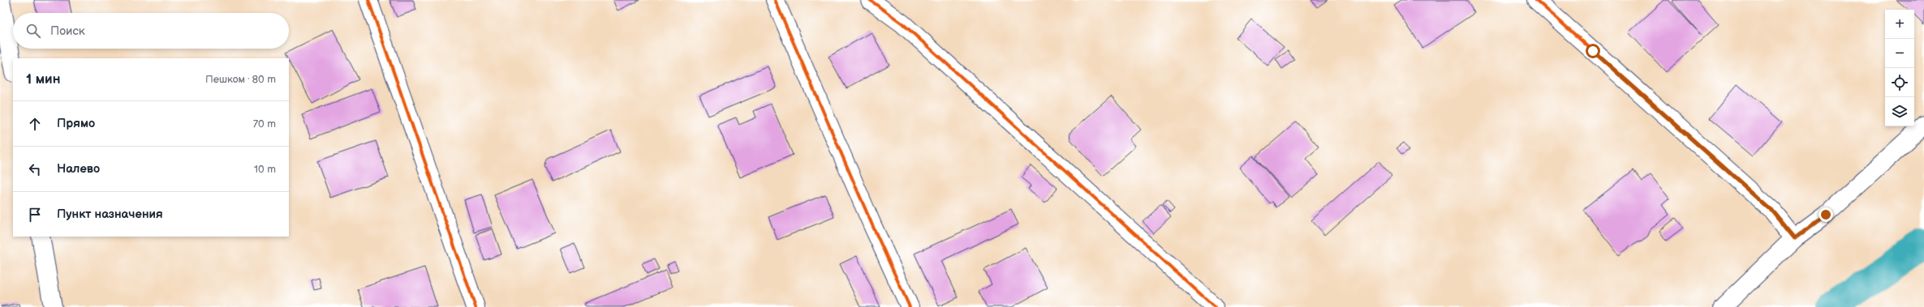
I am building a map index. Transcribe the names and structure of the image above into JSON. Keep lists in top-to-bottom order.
{
  "page": {
    "map_buttons": ["+", "−"],
    "search": "Поиск",
    "heading": ["1 мин", "Пешком · 80 m"],
    "list": [
      ["Прямо", "70 m"],
      ["Налево", "10 m"],
      "Пункт назначения"
    ]
  }
}
